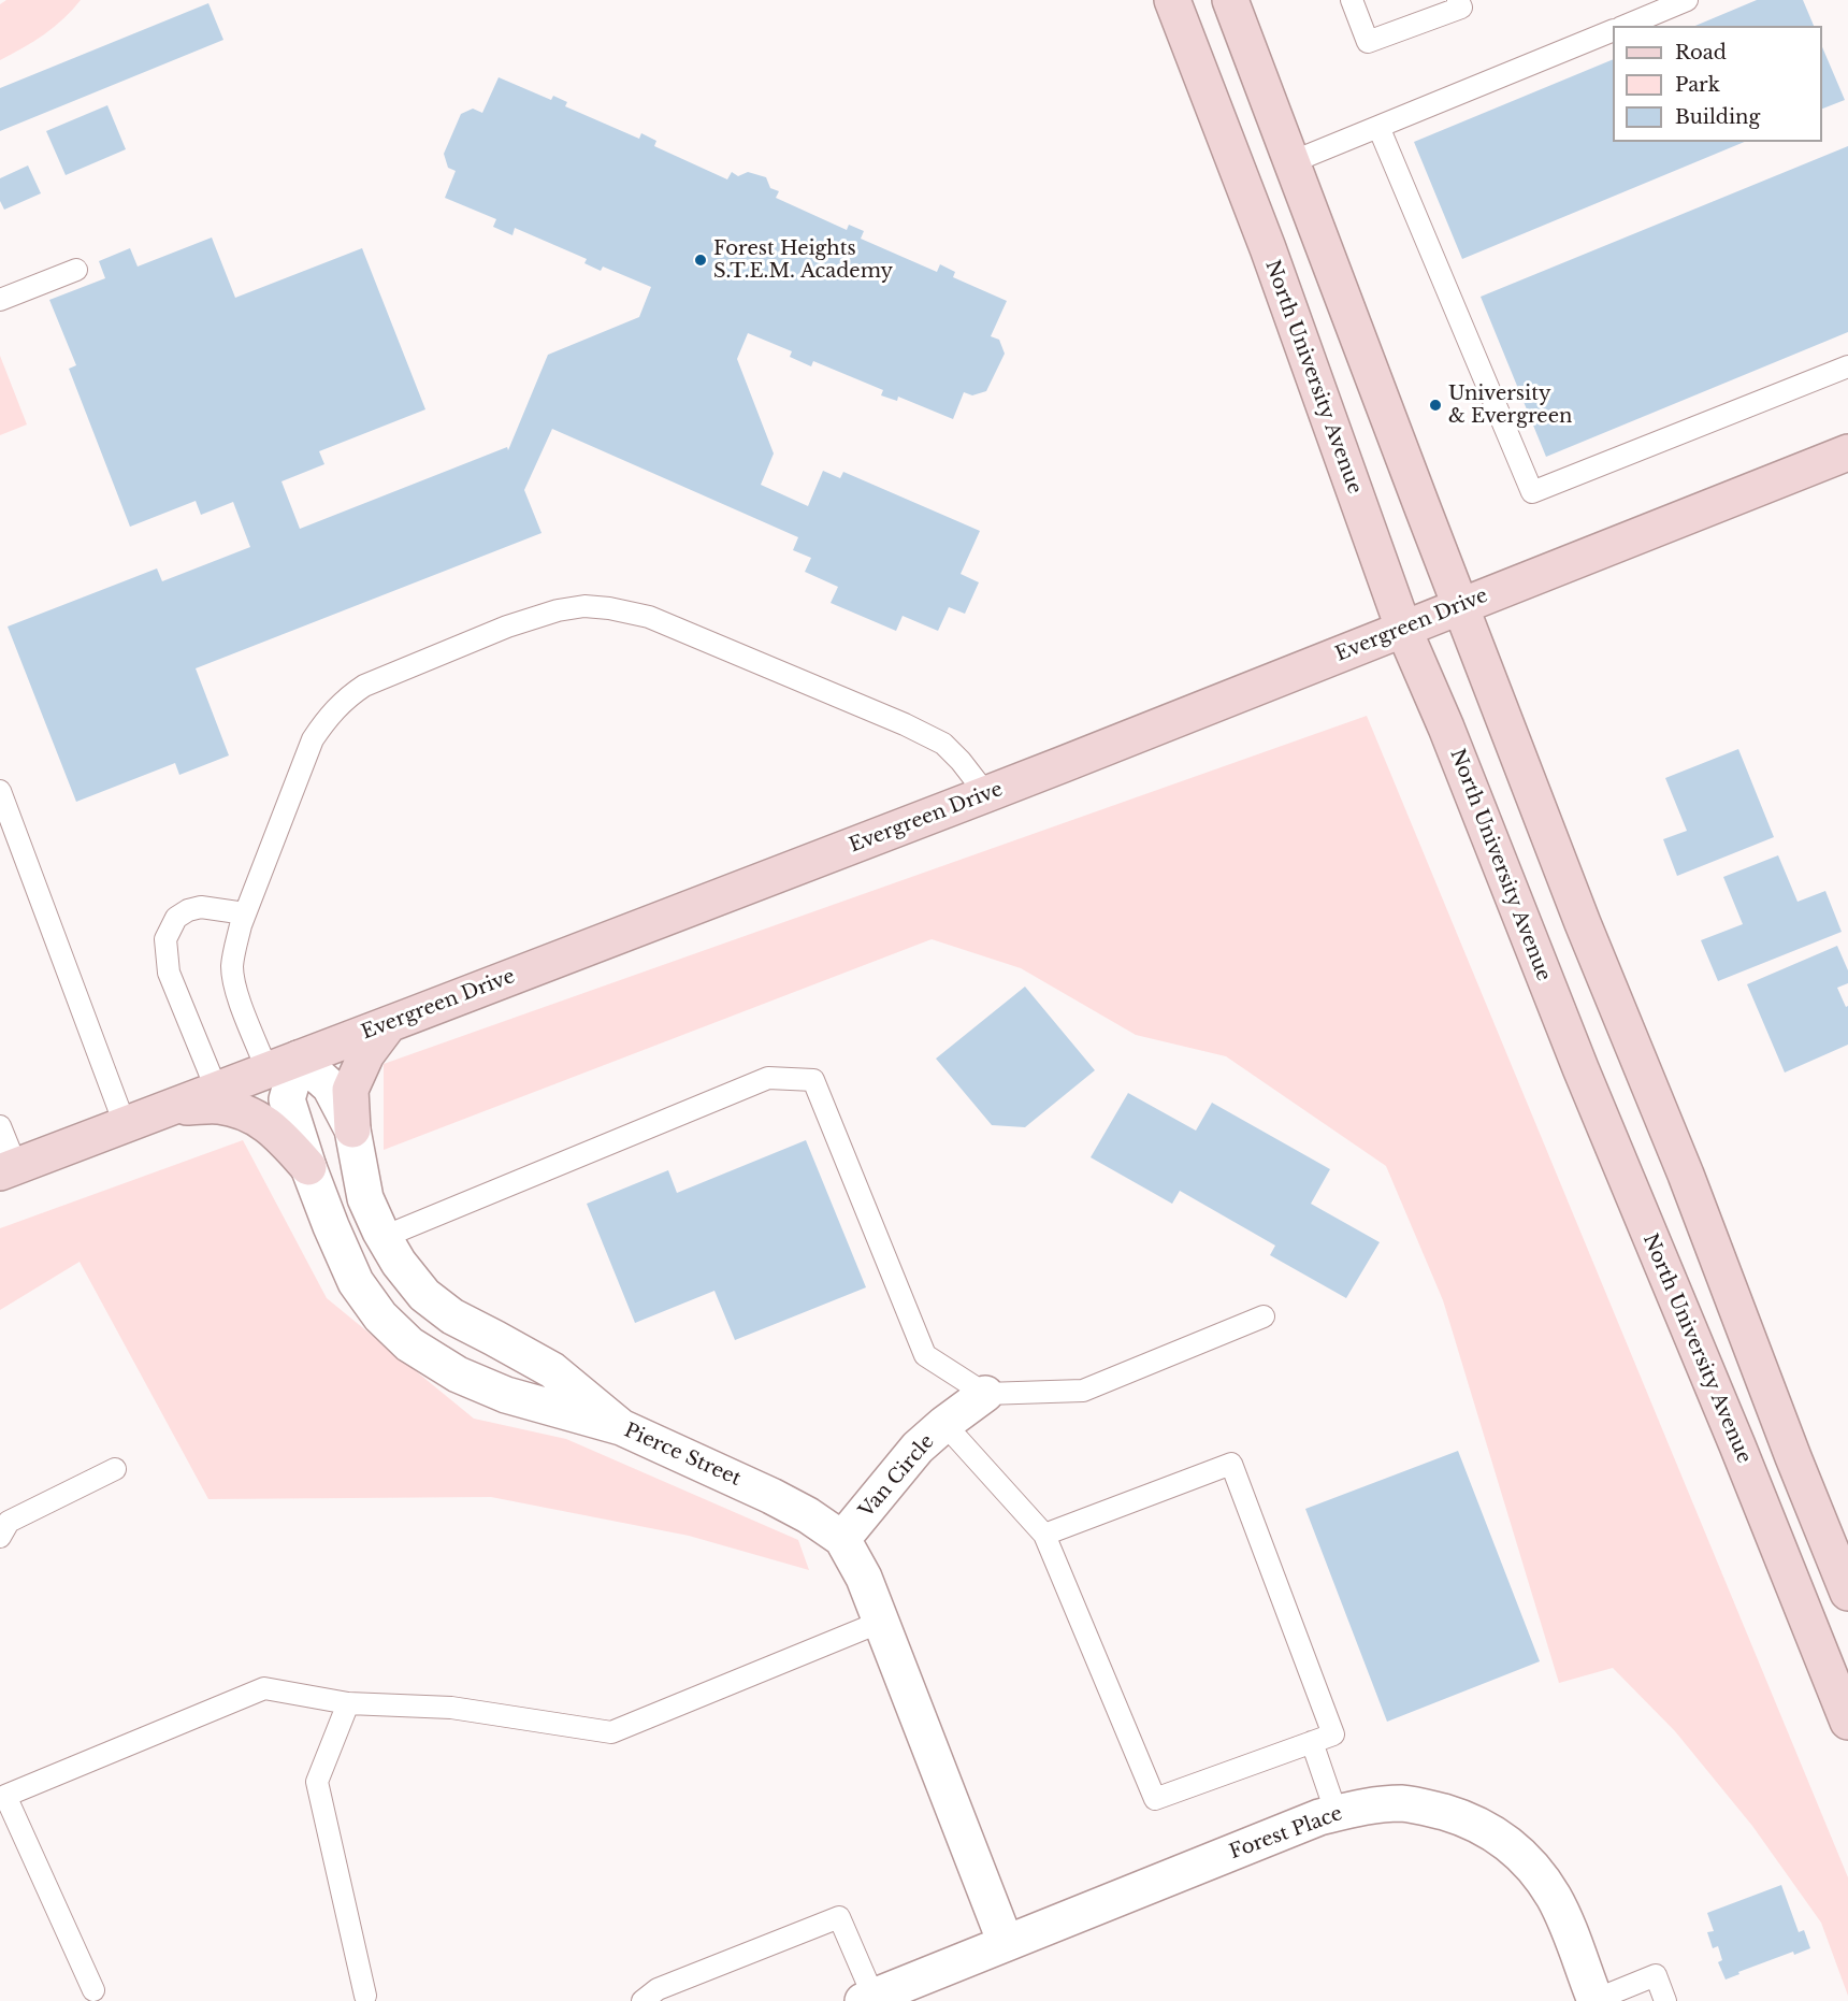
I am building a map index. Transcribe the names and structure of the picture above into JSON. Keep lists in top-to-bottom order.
{
  "streets": {
    "main road": ["North University Avenue", "Evergreen Drive"],
    "street": ["Pierce Street", "Van Circle", "Forest Place"]
  },
  "crossings": [
    ["North University Avenue", "Evergreen Drive"],
    ["Evergreen Drive", "Pierce Street"],
    ["Pierce Street", "Van Circle"],
    ["Pierce Street", "Forest Place"]
  ],
  "places": ["Forest Heights S.T.E.M. Academy", "University & Evergreen"],
  "legend": ["Road", "Park", "Building"]
}
